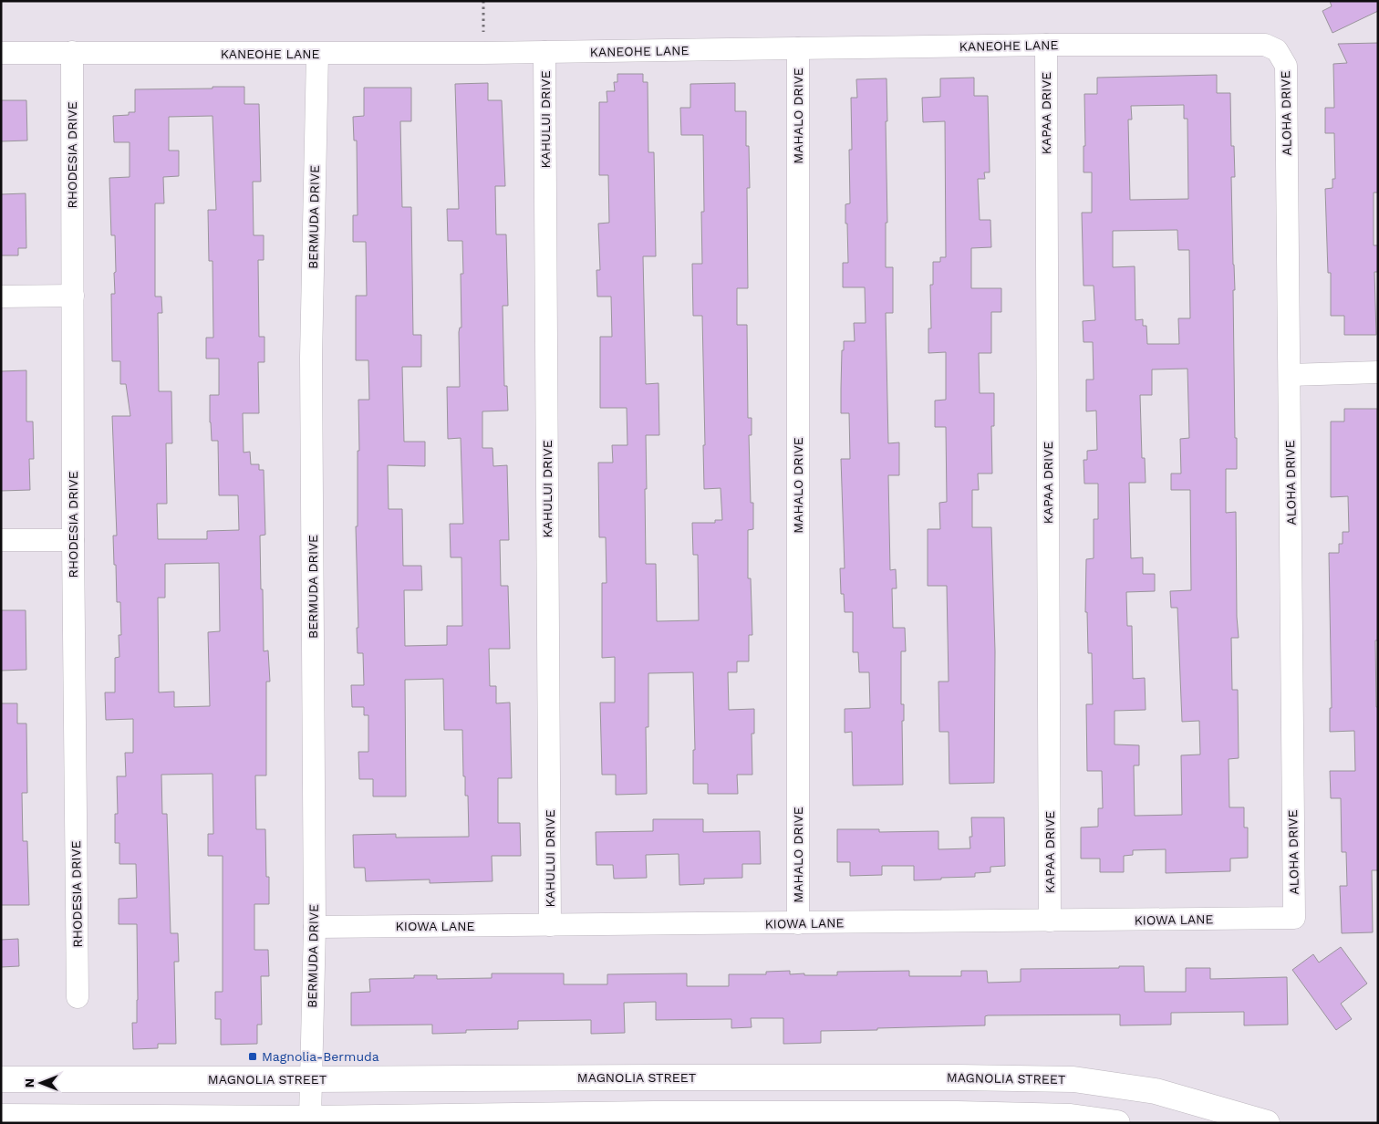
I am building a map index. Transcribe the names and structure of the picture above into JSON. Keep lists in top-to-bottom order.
{
  "streets": {
    "main road": ["MAGNOLIA STREET"],
    "street": [
      "KANEOHE LANE",
      "KAPAA DRIVE",
      "ALOHA DRIVE",
      "MAHALO DRIVE",
      "KAHULUI DRIVE",
      "RHODESIA DRIVE",
      "BERMUDA DRIVE",
      "KIOWA LANE"
    ]
  },
  "crossings": [
    ["KANEOHE LANE", "KAPAA DRIVE"],
    ["KANEOHE LANE", "ALOHA DRIVE"],
    ["KANEOHE LANE", "MAHALO DRIVE"],
    ["KANEOHE LANE", "KAHULUI DRIVE"],
    ["KANEOHE LANE", "RHODESIA DRIVE"],
    ["KANEOHE LANE", "BERMUDA DRIVE"],
    ["KAPAA DRIVE", "KIOWA LANE"],
    ["ALOHA DRIVE", "KIOWA LANE"],
    ["MAHALO DRIVE", "KIOWA LANE"],
    ["KAHULUI DRIVE", "KIOWA LANE"],
    ["BERMUDA DRIVE", "KIOWA LANE"],
    ["BERMUDA DRIVE", "MAGNOLIA STREET"]
  ],
  "places": {
    "transit": ["Magnolia-Bermuda"]
  },
  "north": "left"
}
